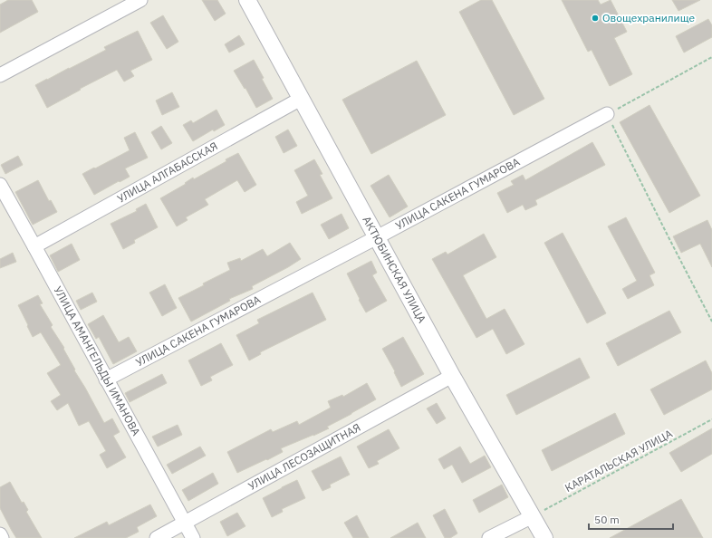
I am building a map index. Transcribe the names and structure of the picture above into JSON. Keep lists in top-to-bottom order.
{
  "streets": {
    "street": [
      "УЛИЦА АЛГАБАССКАЯ",
      "УЛИЦА САКЕНА ГУМАРОВА",
      "АКТЮБИНСКАЯ УЛИЦА",
      "УЛИЦА АМАНГЕЛЬДЫ ИМАНОВА",
      "УЛИЦА ЛЕСОЗАЩИТНАЯ"
    ],
    "path": ["КАРАТАЛЬСКАЯ УЛИЦА"]
  },
  "crossings": [
    ["УЛИЦА АЛГАБАССКАЯ", "АКТЮБИНСКАЯ УЛИЦА"],
    ["УЛИЦА АЛГАБАССКАЯ", "УЛИЦА АМАНГЕЛЬДЫ ИМАНОВА"],
    ["УЛИЦА САКЕНА ГУМАРОВА", "АКТЮБИНСКАЯ УЛИЦА"],
    ["УЛИЦА САКЕНА ГУМАРОВА", "УЛИЦА АМАНГЕЛЬДЫ ИМАНОВА"],
    ["АКТЮБИНСКАЯ УЛИЦА", "УЛИЦА ЛЕСОЗАЩИТНАЯ"],
    ["АКТЮБИНСКАЯ УЛИЦА", "КАРАТАЛЬСКАЯ УЛИЦА"],
    ["УЛИЦА АМАНГЕЛЬДЫ ИМАНОВА", "УЛИЦА ЛЕСОЗАЩИТНАЯ"]
  ],
  "places": ["Овощехранилище"],
  "scale_bar": "50 m"
}
